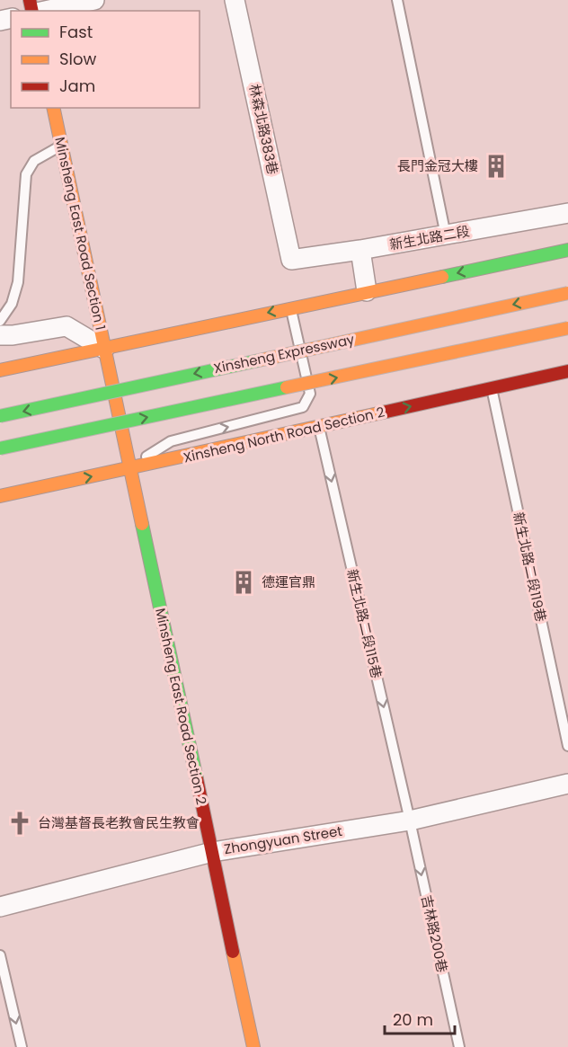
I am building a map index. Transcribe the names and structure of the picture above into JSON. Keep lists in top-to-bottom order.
{
  "streets": {
    "main road": [
      "Minsheng East Road Section 1",
      "Xinsheng Expressway",
      "Xinsheng North Road Section 2",
      "Minsheng East Road Section 2"
    ],
    "street": ["林森北路383巷", "新生北路二段", "Zhongyuan Street"],
    "lane": ["新生北路二段119巷", "新生北路二段115巷", "吉林路200巷"]
  },
  "crossings": [
    ["林森北路383巷", "新生北路二段"],
    ["Minsheng East Road Section 1", "Xinsheng North Road Section 2"],
    ["Minsheng East Road Section 1", "Minsheng East Road Section 2"],
    ["Xinsheng North Road Section 2", "新生北路二段119巷"],
    ["Xinsheng North Road Section 2", "新生北路二段115巷"],
    ["Xinsheng North Road Section 2", "Minsheng East Road Section 2"],
    ["新生北路二段115巷", "Zhongyuan Street"],
    ["新生北路二段115巷", "吉林路200巷"],
    ["Minsheng East Road Section 2", "Zhongyuan Street"],
    ["Zhongyuan Street", "吉林路200巷"]
  ],
  "one_way": ["新生北路二段115巷", "吉林路200巷"],
  "places": {
    "building": ["長門金冠大樓", "德運官鼎"],
    "church": ["台灣基督長老教會民生教會"]
  },
  "legend": ["Fast", "Slow", "Jam"],
  "scale_bar": "20 m"
}
